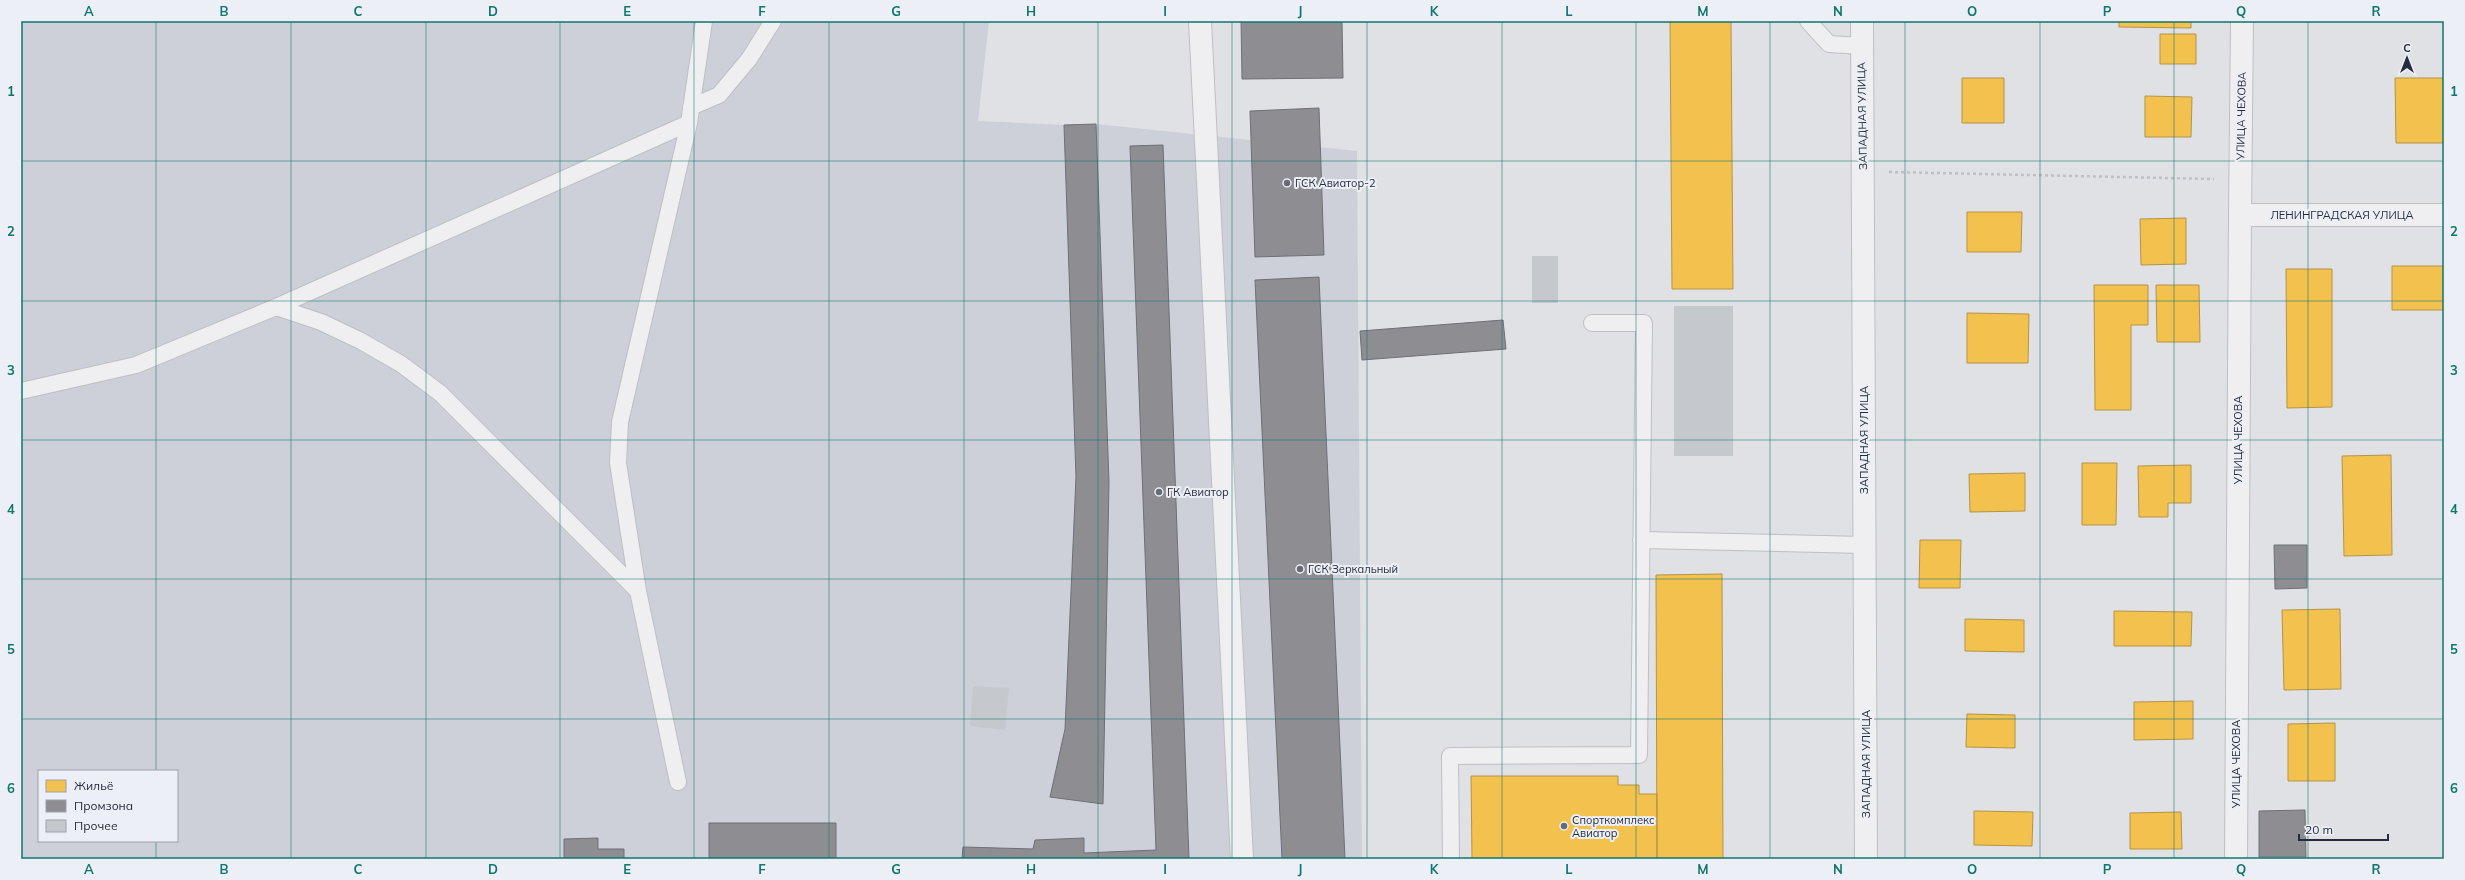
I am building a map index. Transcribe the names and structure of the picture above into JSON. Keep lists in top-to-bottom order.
{
  "streets": {
    "street": ["ЗАПАДНАЯ УЛИЦА", "УЛИЦА ЧЕХОВА", "ЛЕНИНГРАДСКАЯ УЛИЦА"]
  },
  "crossings": [
    ["УЛИЦА ЧЕХОВА", "ЛЕНИНГРАДСКАЯ УЛИЦА"]
  ],
  "places": [
    "ГСК Авиатор-2",
    "ГК Авиатор",
    "ГСК Зеркальный",
    "Спорткомплекс Авиатор"
  ],
  "legend": ["Жильё", "Промзона", "Прочее"],
  "scale_bar": "20 m",
  "north": "top",
  "grid": {
    "columns": [
      "A",
      "B",
      "C",
      "D",
      "E",
      "F",
      "G",
      "H",
      "I",
      "J",
      "K",
      "L",
      "M",
      "N",
      "O",
      "P",
      "Q",
      "R"
    ],
    "rows": [
      "1",
      "2",
      "3",
      "4",
      "5",
      "6"
    ]
  }
}
